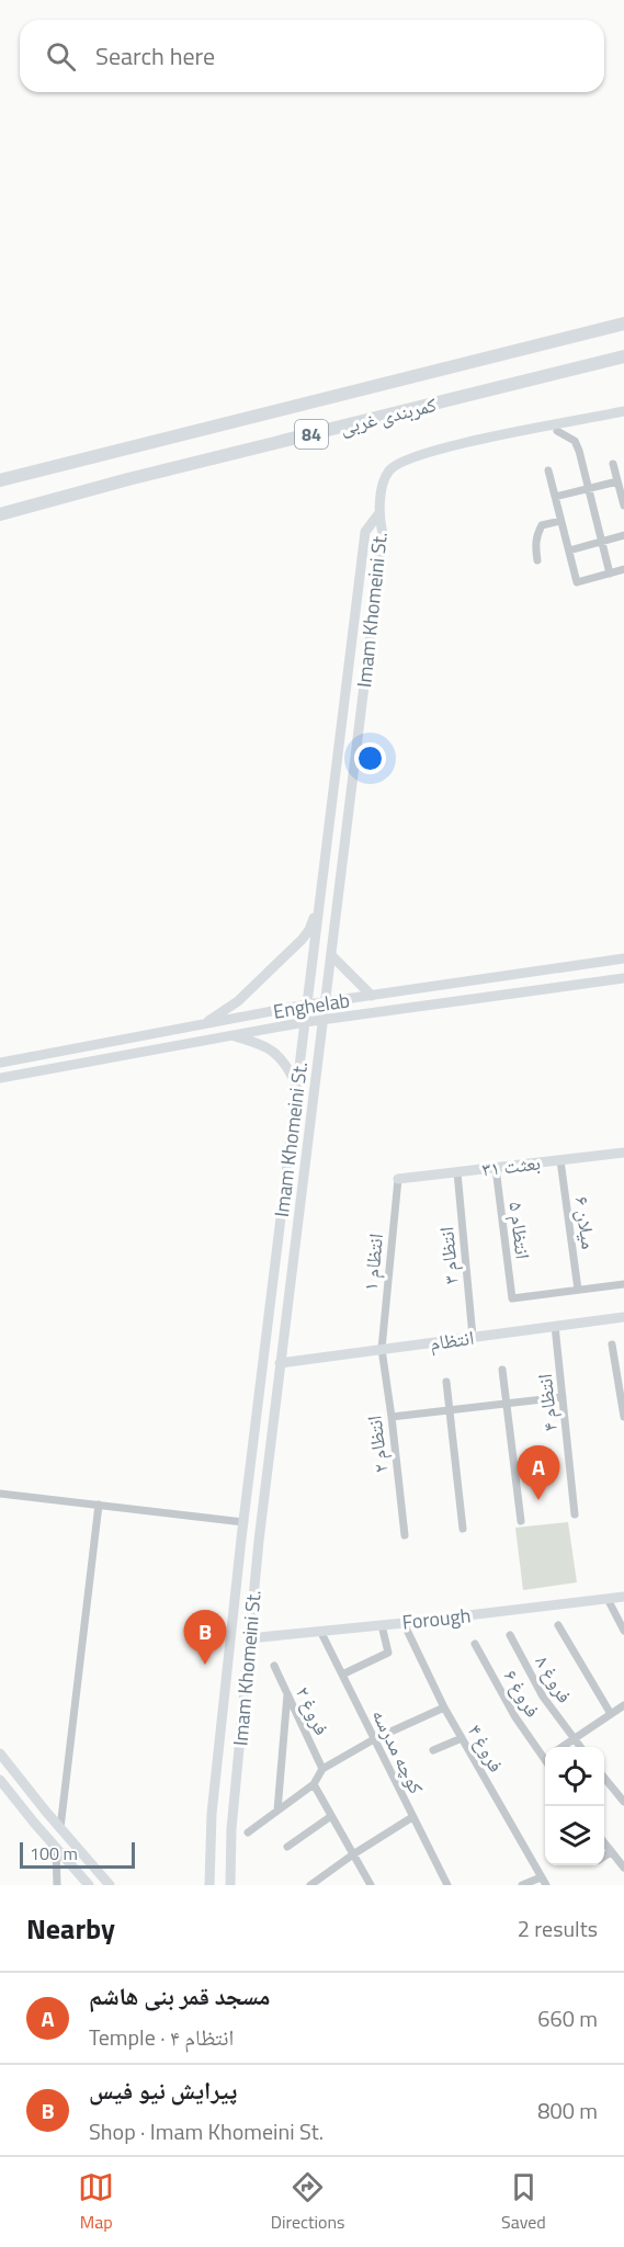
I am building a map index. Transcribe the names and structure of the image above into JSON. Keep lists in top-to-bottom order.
{
  "streets": {
    "highway": ["کمربندی غربی", "84"],
    "main road": [
      "Imam Khomeini St.",
      "Enghelab",
      "بعثت ۳۱",
      "انتظام",
      "Forough"
    ],
    "street": [
      "میلان ۶",
      "انتظام ۵",
      "انتظام ۳",
      "انتظام ۱",
      "انتظام ۴",
      "انتظام ۲",
      "فروغ ۸",
      "فروغ ۶",
      "فروغ ۲",
      "فروغ ۴",
      "کوچه مدرسه"
    ]
  },
  "crossings": [
    ["Imam Khomeini St.", "Enghelab"],
    ["Imam Khomeini St.", "انتظام"],
    ["Imam Khomeini St.", "Forough"],
    ["بعثت ۳۱", "میلان ۶"],
    ["بعثت ۳۱", "انتظام ۵"],
    ["بعثت ۳۱", "انتظام ۳"],
    ["بعثت ۳۱", "انتظام ۱"],
    ["میلان ۶", "انتظام ۵"],
    ["انتظام ۳", "انتظام"],
    ["انتظام ۱", "انتظام"],
    ["انتظام ۱", "انتظام ۲"],
    ["انتظام", "انتظام ۴"],
    ["انتظام", "انتظام ۲"],
    ["Forough", "فروغ ۴"],
    ["Forough", "کوچه مدرسه"]
  ],
  "scale_bar": "100 m",
  "page": {
    "search": "Search here",
    "pins": ["A", "B"],
    "scale": "100 m",
    "heading": ["Nearby", "2 results"],
    "list": [
      {
        "mark": "A",
        "name": "مسجد قمر بنی هاشم",
        "note": "Temple · انتظام ۴",
        "value": "660 m"
      },
      {
        "mark": "B",
        "name": "پیرایش نیو فیس",
        "note": "Shop · Imam Khomeini St.",
        "value": "800 m"
      }
    ],
    "nav": ["Map", "Directions", "Saved"]
  }
}
